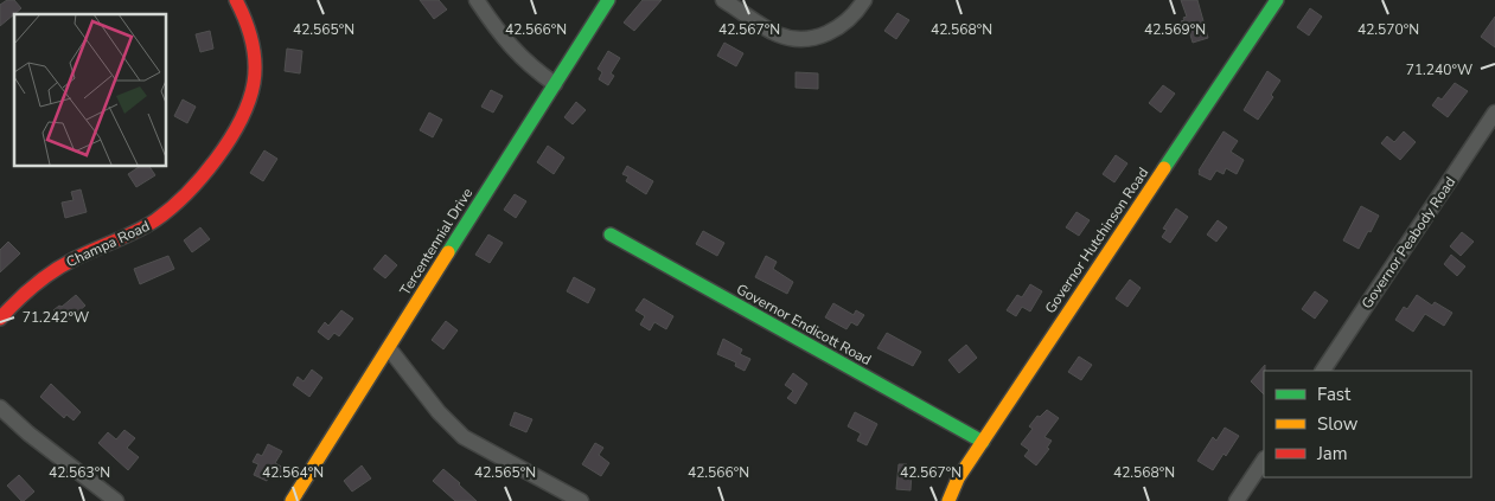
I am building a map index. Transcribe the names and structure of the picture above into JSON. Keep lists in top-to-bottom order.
{
  "streets": {
    "street": [
      "Governor Hutchinson Road",
      "Tercentennial Drive",
      "Governor Peabody Road",
      "Champa Road",
      "Governor Endicott Road"
    ]
  },
  "crossings": [
    ["Governor Hutchinson Road", "Governor Endicott Road"]
  ],
  "legend": ["Fast", "Slow", "Jam"],
  "coordinates": [
    "42.565°N",
    "42.567°N",
    "42.566°N",
    "42.568°N",
    "42.569°N",
    "42.570°N",
    "71.240°W",
    "71.242°W",
    "42.563°N",
    "42.564°N"
  ]
}
